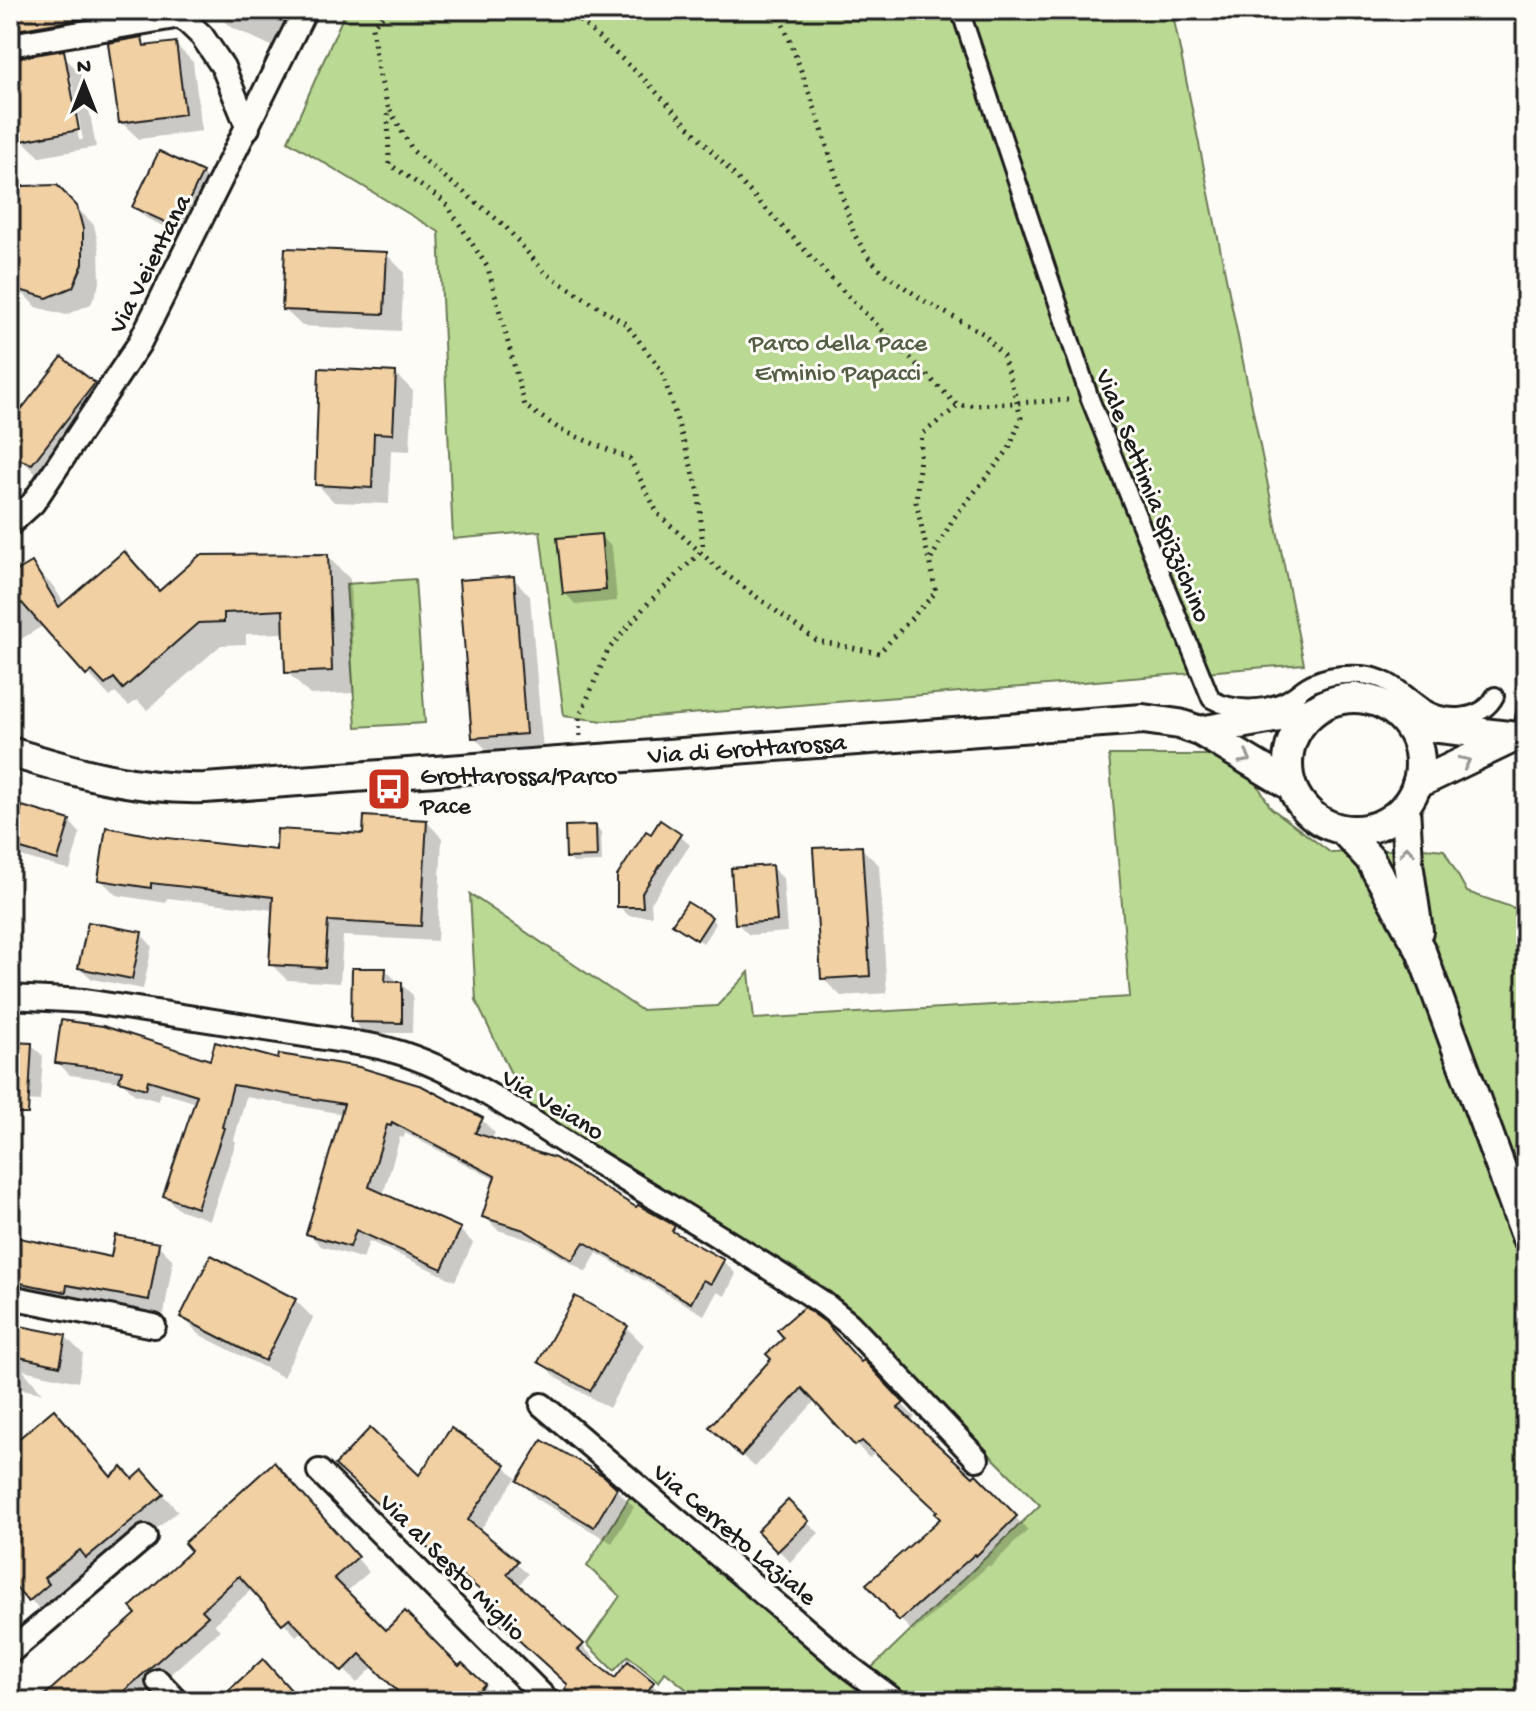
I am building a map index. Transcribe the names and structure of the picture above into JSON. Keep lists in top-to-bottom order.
{
  "streets": {
    "street": [
      "Via Veientana",
      "Viale Settimia Spizzichino",
      "Via di Grottarossa",
      "Via Veiano",
      "Via Cerreto Laziale",
      "Via al Sesto Miglio"
    ]
  },
  "parks": ["Parco della Pace Erminio Papacci"],
  "places": {
    "bus stop": ["Grottarossa/Parco Pace"]
  },
  "north": "top"
}
